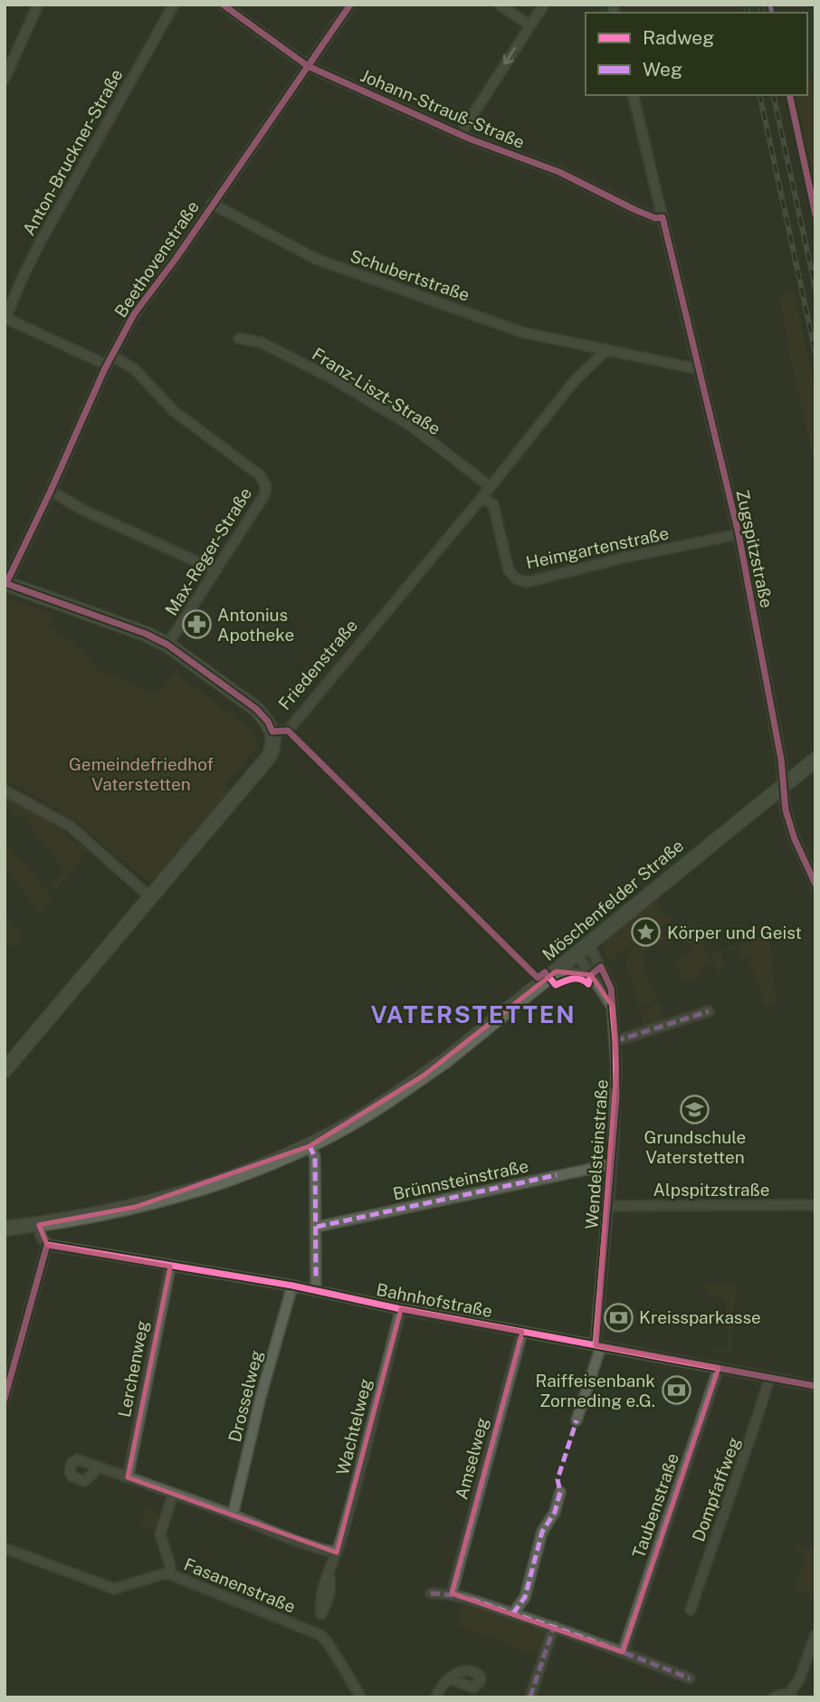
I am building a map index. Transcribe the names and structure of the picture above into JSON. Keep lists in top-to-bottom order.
{
  "streets": {
    "street": [
      "Johann-Strauß-Straße",
      "Anton-Bruckner-Straße",
      "Beethovenstraße",
      "Schubertstraße",
      "Franz-Liszt-Straße",
      "Heimgartenstraße",
      "Zugspitzstraße",
      "Max-Reger-Straße",
      "Friedenstraße",
      "Möschenfelder Straße",
      "Wendelsteinstraße",
      "Brünnsteinstraße",
      "Alpspitzstraße",
      "Bahnhofstraße",
      "Lerchenweg",
      "Drosselweg",
      "Wachtelweg",
      "Amselweg",
      "Dompfaffweg",
      "Taubenstraße",
      "Fasanenstraße"
    ]
  },
  "crossings": [
    ["Johann-Strauß-Straße", "Beethovenstraße"],
    ["Johann-Strauß-Straße", "Zugspitzstraße"],
    ["Beethovenstraße", "Schubertstraße"],
    ["Beethovenstraße", "Max-Reger-Straße"],
    ["Schubertstraße", "Friedenstraße"],
    ["Franz-Liszt-Straße", "Friedenstraße"],
    ["Heimgartenstraße", "Zugspitzstraße"],
    ["Heimgartenstraße", "Friedenstraße"],
    ["Zugspitzstraße", "Möschenfelder Straße"],
    ["Möschenfelder Straße", "Wendelsteinstraße"],
    ["Wendelsteinstraße", "Brünnsteinstraße"],
    ["Wendelsteinstraße", "Alpspitzstraße"],
    ["Wendelsteinstraße", "Bahnhofstraße"],
    ["Bahnhofstraße", "Lerchenweg"],
    ["Bahnhofstraße", "Drosselweg"],
    ["Bahnhofstraße", "Wachtelweg"],
    ["Bahnhofstraße", "Amselweg"],
    ["Bahnhofstraße", "Dompfaffweg"],
    ["Bahnhofstraße", "Taubenstraße"],
    ["Wachtelweg", "Fasanenstraße"]
  ],
  "districts": ["VATERSTETTEN"],
  "parks": ["Gemeindefriedhof Vaterstetten"],
  "places": {
    "pharmacy": ["Antonius Apotheke"],
    "place": ["Körper und Geist"],
    "school or university": ["Grundschule Vaterstetten"],
    "bank": ["Kreissparkasse", "Raiffeisenbank Zorneding e.G."]
  },
  "legend": ["Radweg", "Weg"]
}
